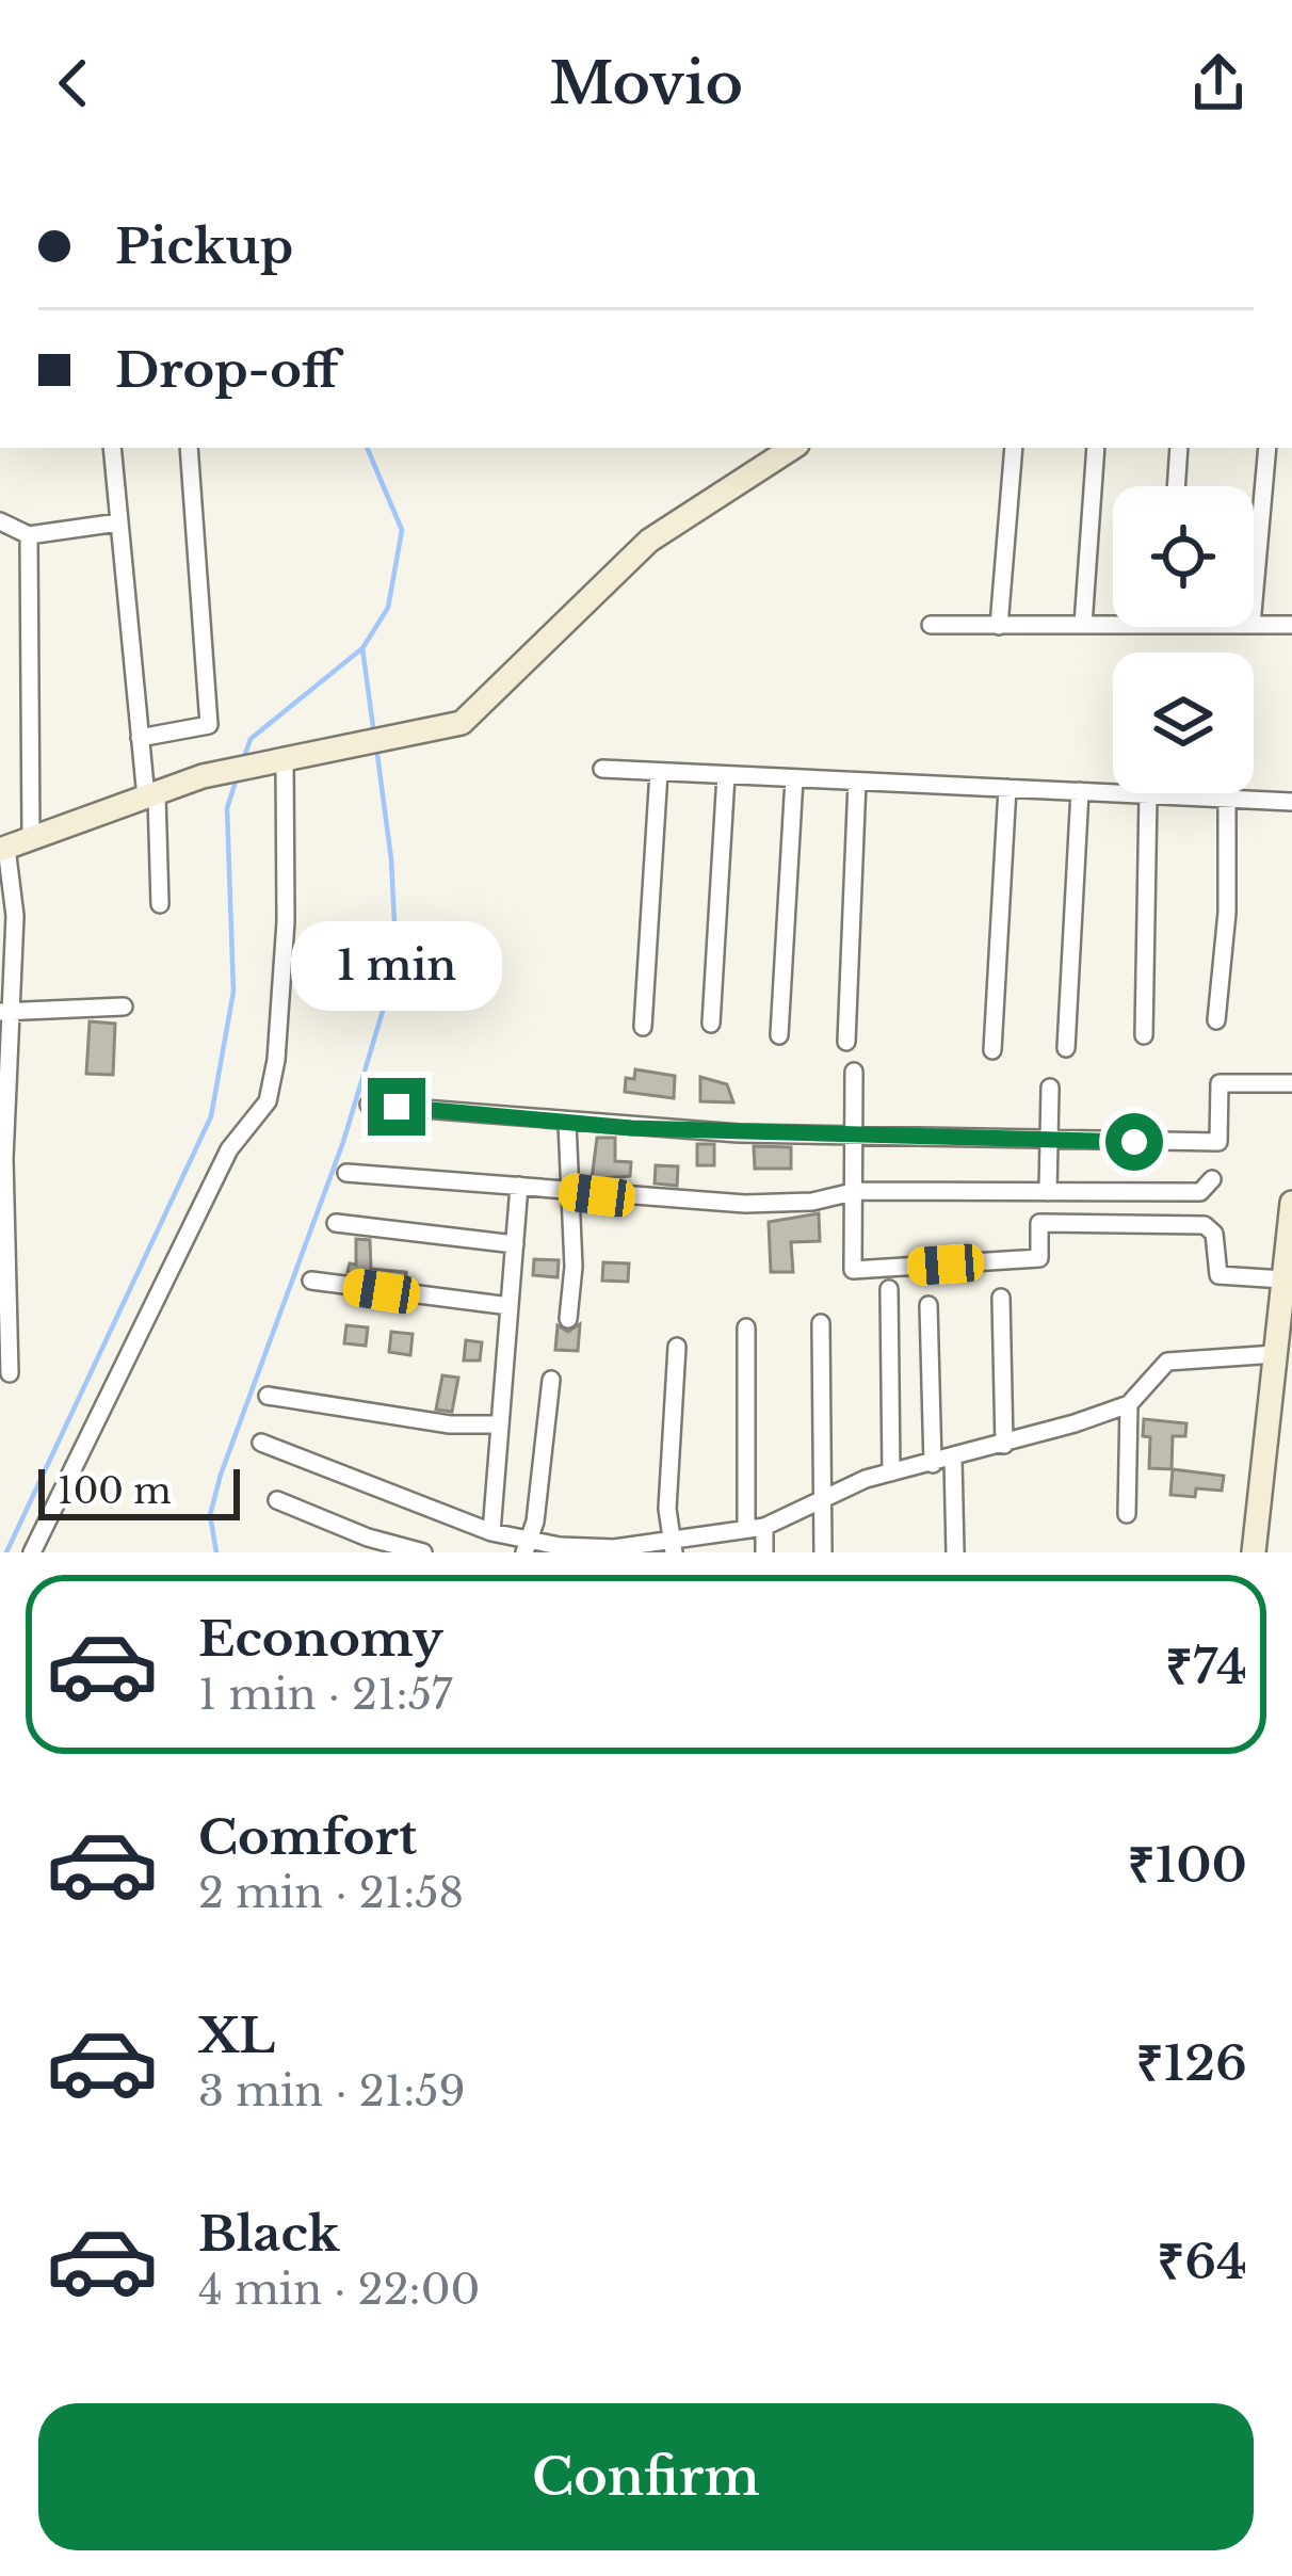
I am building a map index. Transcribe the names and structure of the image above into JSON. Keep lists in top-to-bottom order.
{
  "scale_bar": "100 m",
  "page": {
    "header": "Movio",
    "banner": ["Pickup", "Drop-off"],
    "bubble": "1 min",
    "scale": "100 m",
    "list": [
      {
        "name": "Economy",
        "note": "1 min · 21:57",
        "value": "₹74"
      },
      {
        "name": "Comfort",
        "note": "2 min · 21:58",
        "value": "₹100"
      },
      {
        "name": "XL",
        "note": "3 min · 21:59",
        "value": "₹126"
      },
      {
        "name": "Black",
        "note": "4 min · 22:00",
        "value": "₹64"
      }
    ],
    "buttons": "Confirm"
  }
}
